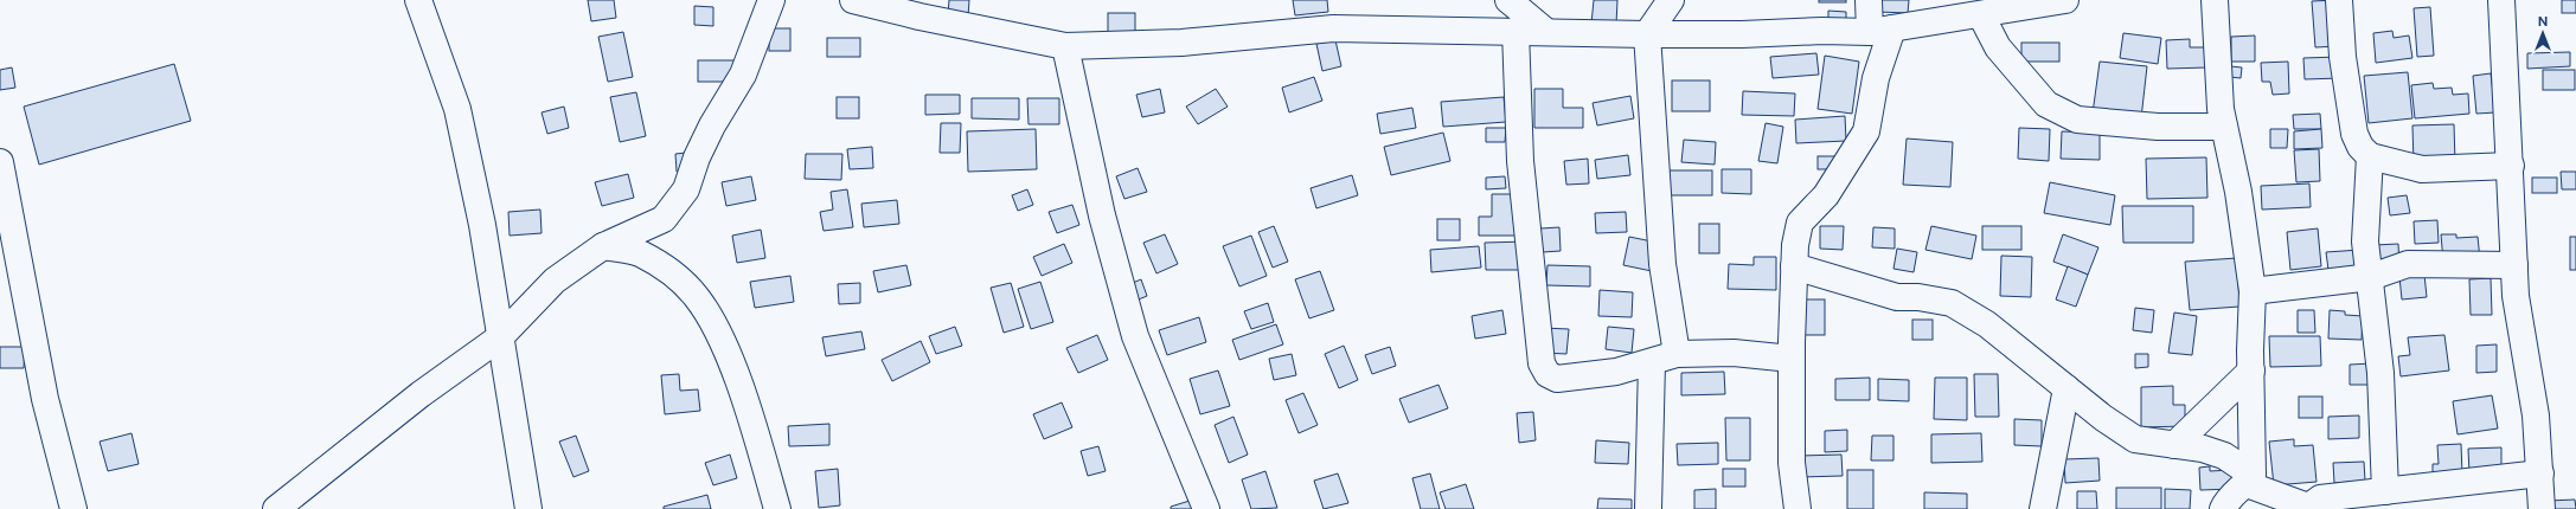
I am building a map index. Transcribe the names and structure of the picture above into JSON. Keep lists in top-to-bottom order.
{
  "north": "top"
}
